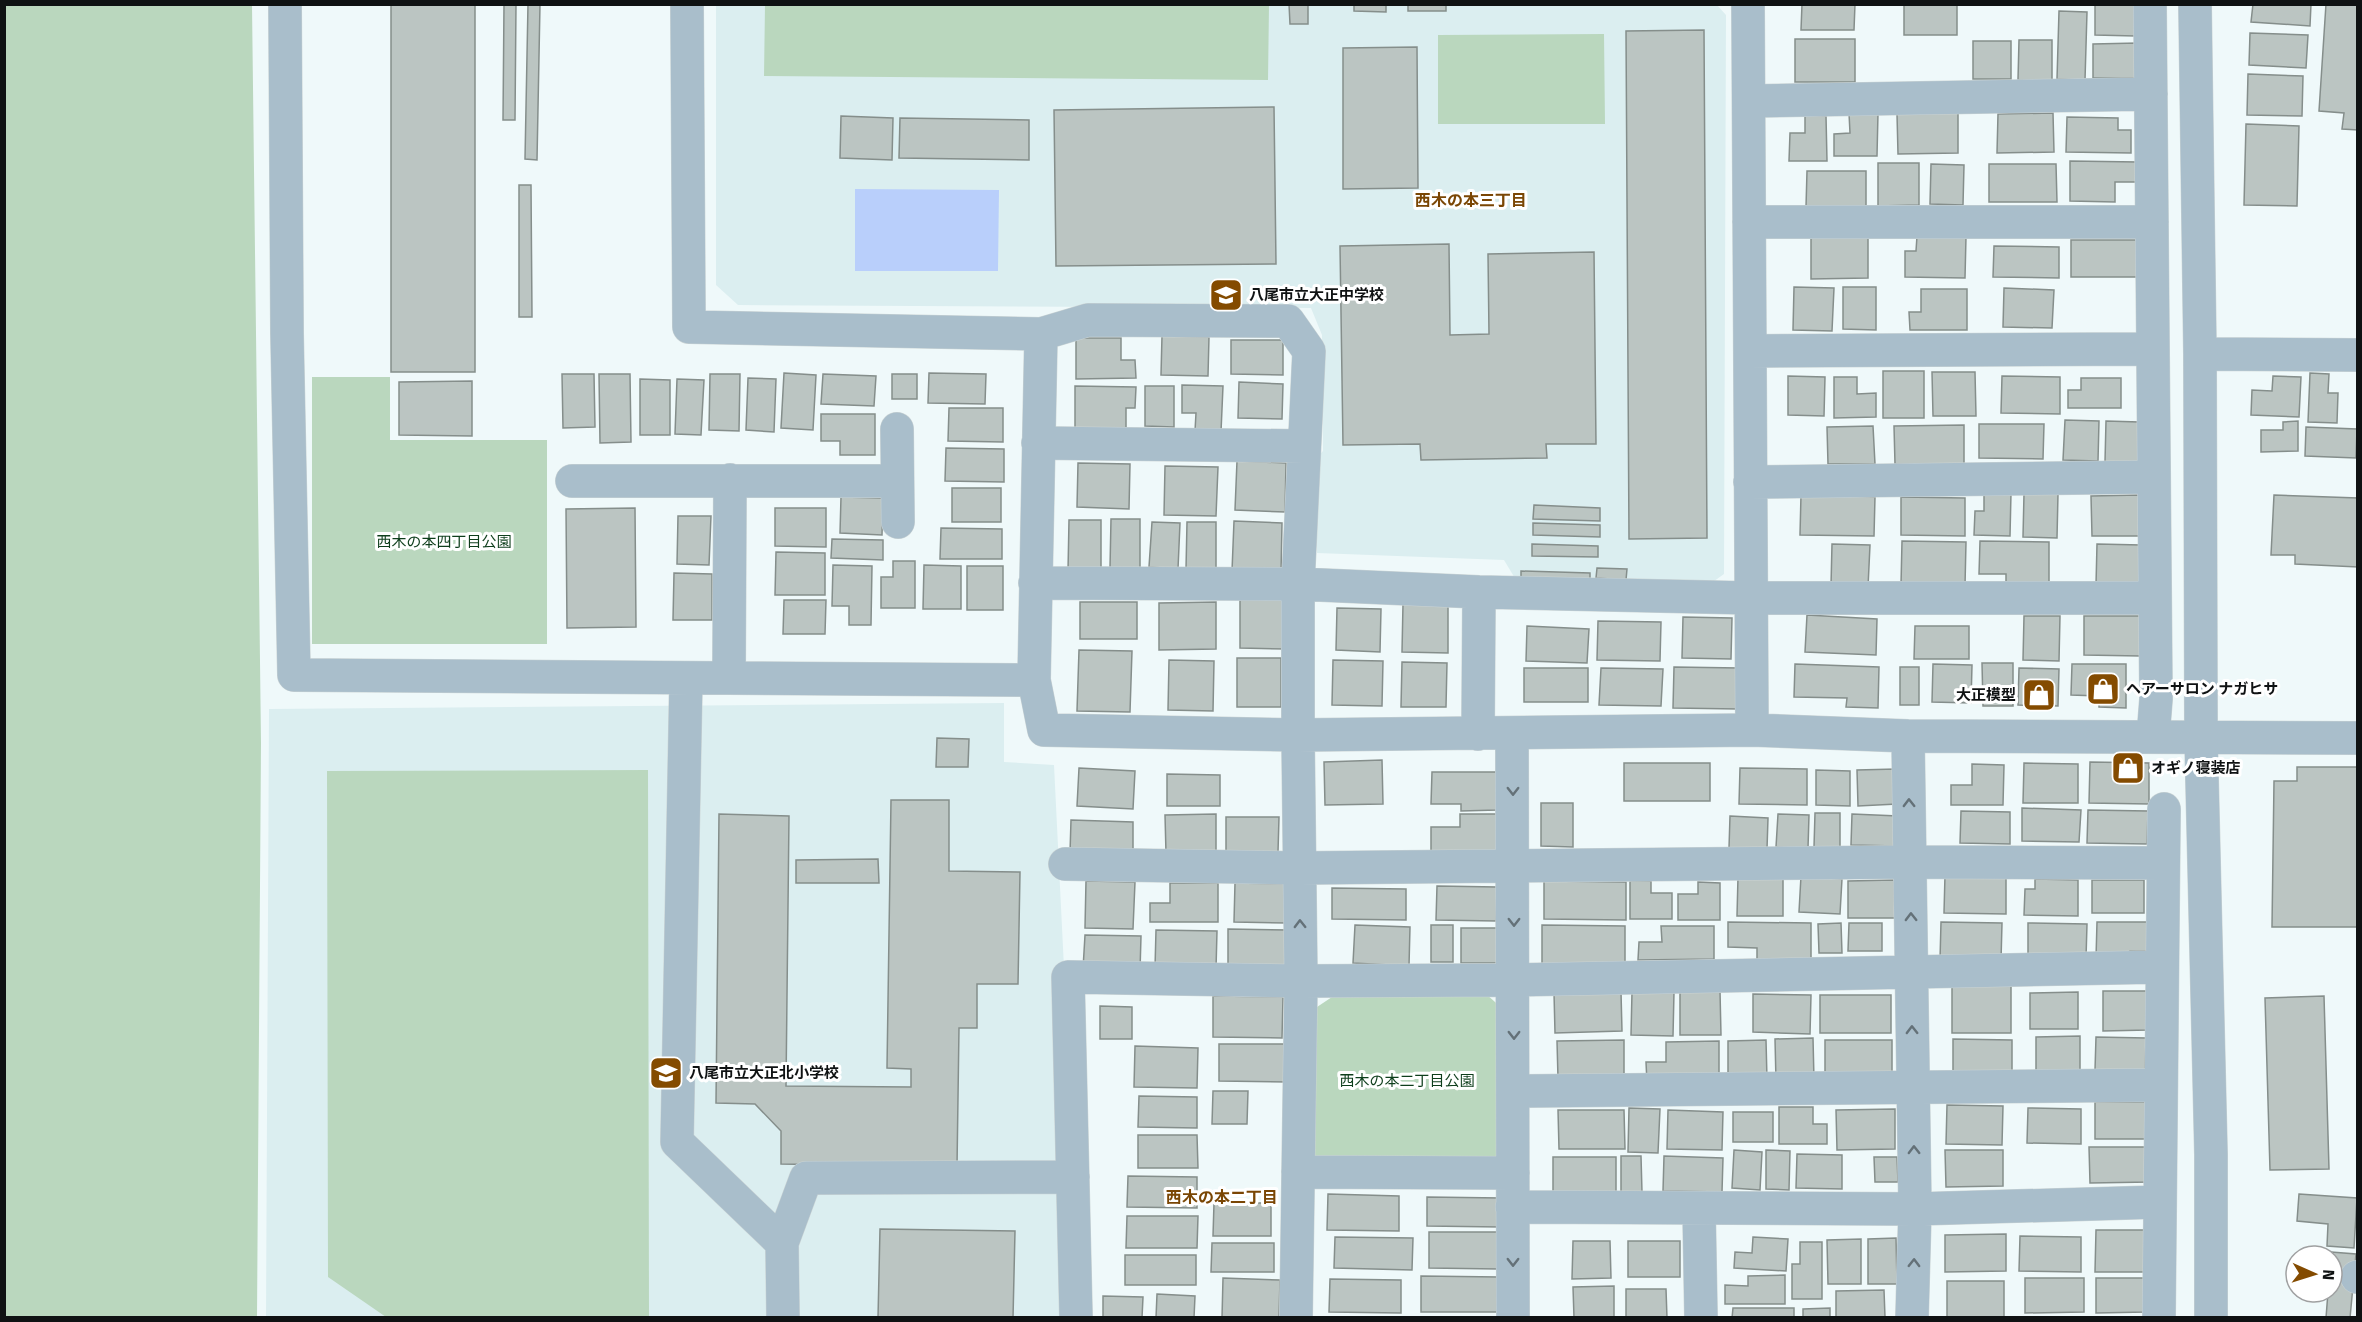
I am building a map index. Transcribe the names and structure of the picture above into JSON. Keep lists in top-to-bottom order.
{
  "districts": ["西木の本三丁目", "西木の本二丁目"],
  "parks": ["西木の本四丁目公園", "西木の本二丁目公園"],
  "places": {
    "school or university": ["八尾市立大正中学校", "八尾市立大正北小学校"],
    "shop": ["ヘアーサロン ナガヒサ", "大正模型", "オギノ寝装店"]
  },
  "north": "right"
}
